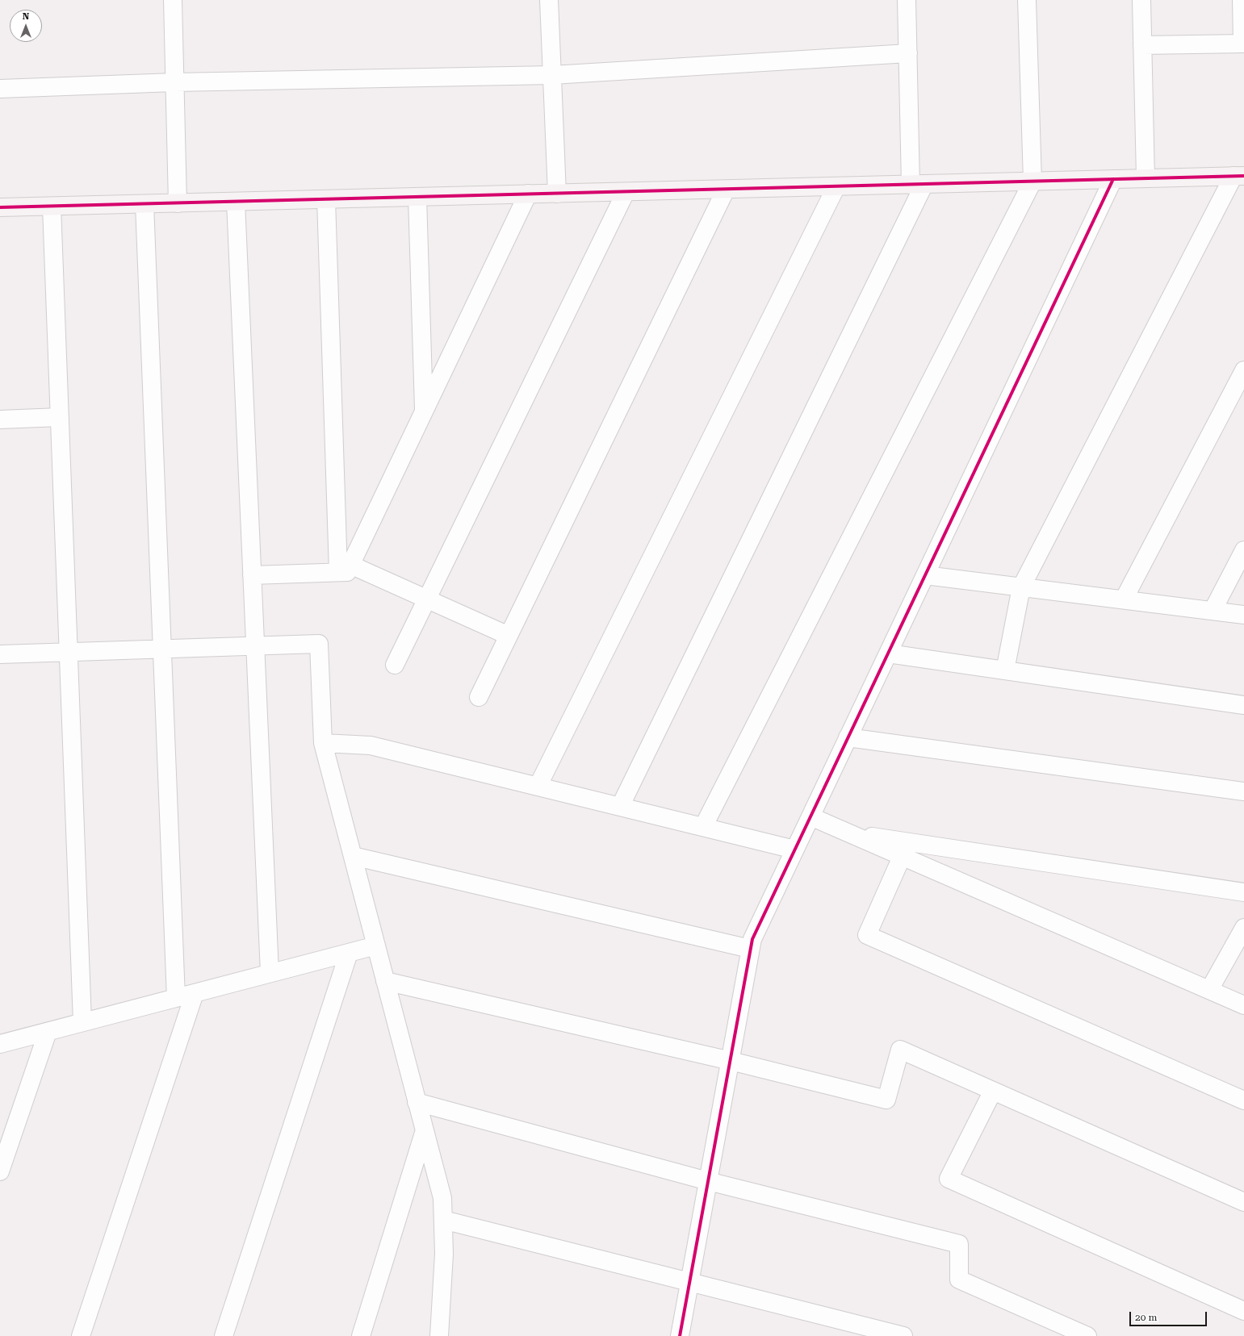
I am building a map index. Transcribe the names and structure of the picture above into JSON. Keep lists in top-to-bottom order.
{
  "scale_bar": "20 m",
  "north": "top"
}
